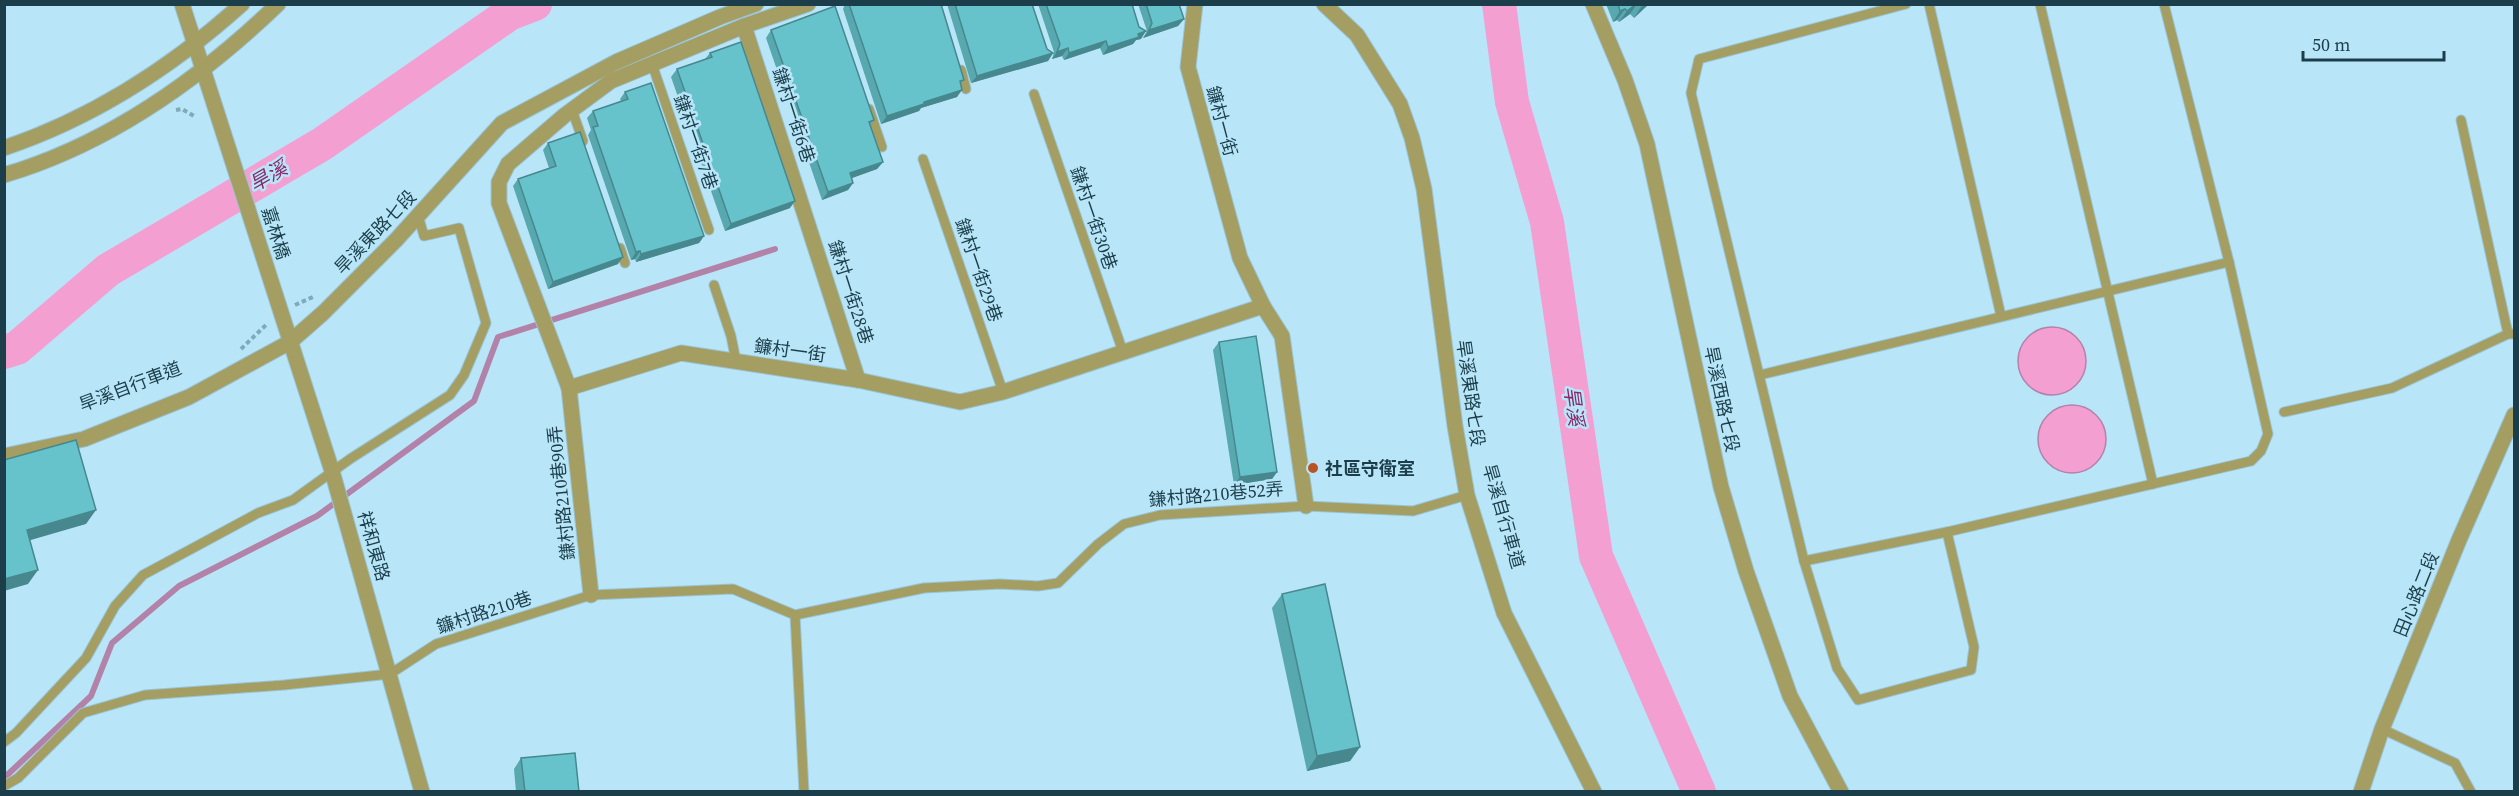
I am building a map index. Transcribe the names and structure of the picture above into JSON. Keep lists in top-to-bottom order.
{
  "streets": {
    "street": [
      "鎌村一街6巷",
      "鐮村一街",
      "旱溪東路七段",
      "嘉林橋",
      "鎌村一街28巷",
      "旱溪西路七段",
      "鎌村路210巷90弄",
      "鎌村路210巷52弄",
      "祥和東路",
      "田心路二段"
    ],
    "lane": [
      "鎌村一街7巷",
      "鎌村一街30巷",
      "鎌村一街29巷",
      "鐮村路210巷"
    ]
  },
  "crossings": [
    ["鎌村一街6巷", "鎌村一街28巷"],
    ["鐮村一街", "鎌村一街30巷"],
    ["鐮村一街", "鎌村一街29巷"],
    ["鐮村一街", "鎌村一街28巷"],
    ["鐮村一街", "鎌村路210巷90弄"],
    ["鐮村一街", "鎌村路210巷52弄"],
    ["旱溪東路七段", "鎌村路210巷52弄"],
    ["旱溪東路七段", "祥和東路"],
    ["嘉林橋", "祥和東路"],
    ["鎌村路210巷90弄", "鐮村路210巷"],
    ["鎌村路210巷52弄", "鐮村路210巷"],
    ["祥和東路", "鐮村路210巷"]
  ],
  "water": ["旱溪"],
  "places": ["社區守衛室"],
  "scale_bar": "50 m"
}
